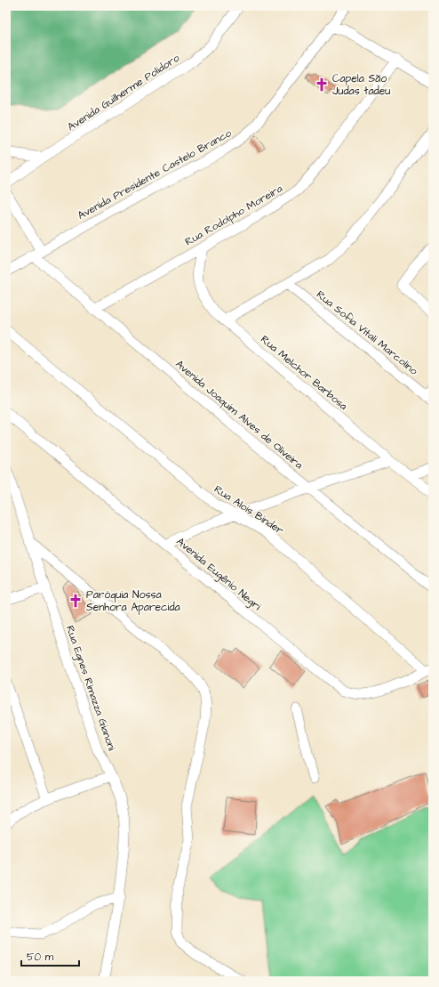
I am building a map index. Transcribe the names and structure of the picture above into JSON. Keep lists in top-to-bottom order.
{
  "streets": {
    "street": [
      "Avenida Guilherme Polidoro",
      "Avenida Presidente Castelo Branco",
      "Rua Rodolpho Moreira",
      "Rua Sofia Vitali Marcolino",
      "Rua Melchor Barbosa",
      "Avenida Joaquim Alves de Oliveira",
      "Rua Alois Binder",
      "Avenida Eugênio Negri",
      "Rua Egnes Rimazza Gianoni"
    ]
  },
  "crossings": [
    ["Avenida Presidente Castelo Branco", "Avenida Joaquim Alves de Oliveira"],
    ["Rua Rodolpho Moreira", "Rua Melchor Barbosa"],
    ["Rua Rodolpho Moreira", "Avenida Joaquim Alves de Oliveira"],
    ["Rua Alois Binder", "Avenida Eugênio Negri"]
  ],
  "places": {
    "church": ["Capela São Judas tadeu", "Paróquia Nossa Senhora Aparecida"]
  },
  "scale_bar": "50 m"
}
